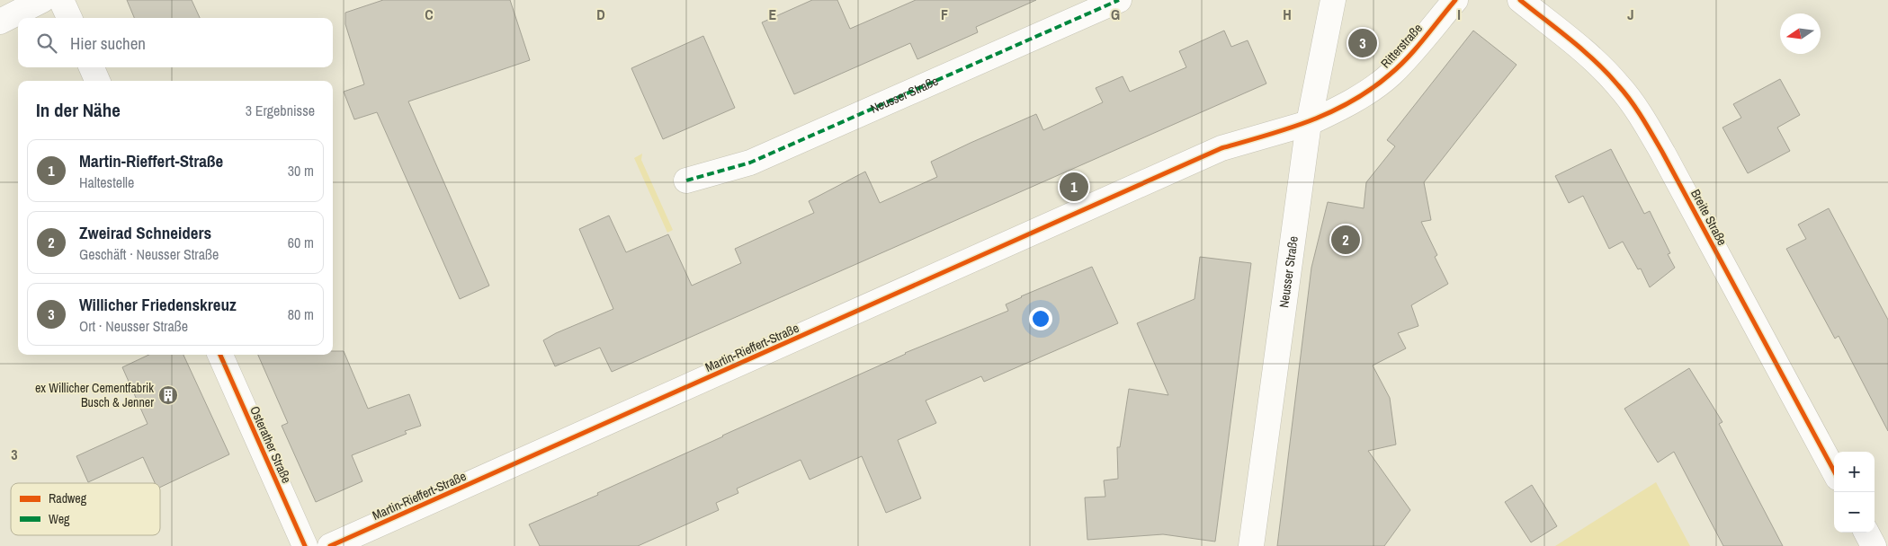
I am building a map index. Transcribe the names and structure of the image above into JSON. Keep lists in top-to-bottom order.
{
  "streets": {
    "street": [
      "Ritterstraße",
      "Neusser Straße",
      "Breite Straße",
      "Martin-Rieffert-Straße",
      "Osterather Straße"
    ]
  },
  "crossings": [
    ["Ritterstraße", "Neusser Straße"],
    ["Ritterstraße", "Martin-Rieffert-Straße"],
    ["Neusser Straße", "Martin-Rieffert-Straße"]
  ],
  "places": {
    "building": ["ex Willicher Cementfabrik Busch & Jenner"]
  },
  "legend": ["Radweg", "Weg"],
  "north": "left",
  "page": {
    "search": "Hier suchen",
    "pins": ["3", "1", "2"],
    "heading": ["In der Nähe", "3 Ergebnisse"],
    "list": [
      {
        "mark": "1",
        "name": "Martin-Rieffert-Straße",
        "note": "Haltestelle",
        "value": "30 m"
      },
      {
        "mark": "2",
        "name": "Zweirad Schneiders",
        "note": "Geschäft · Neusser Straße",
        "value": "60 m"
      },
      {
        "mark": "3",
        "name": "Willicher Friedenskreuz",
        "note": "Ort · Neusser Straße",
        "value": "80 m"
      }
    ],
    "map_buttons": ["+", "−"]
  },
  "grid": {
    "columns": [
      "C",
      "D",
      "E",
      "F",
      "G",
      "H",
      "I",
      "J"
    ],
    "rows": ["3"]
  }
}
